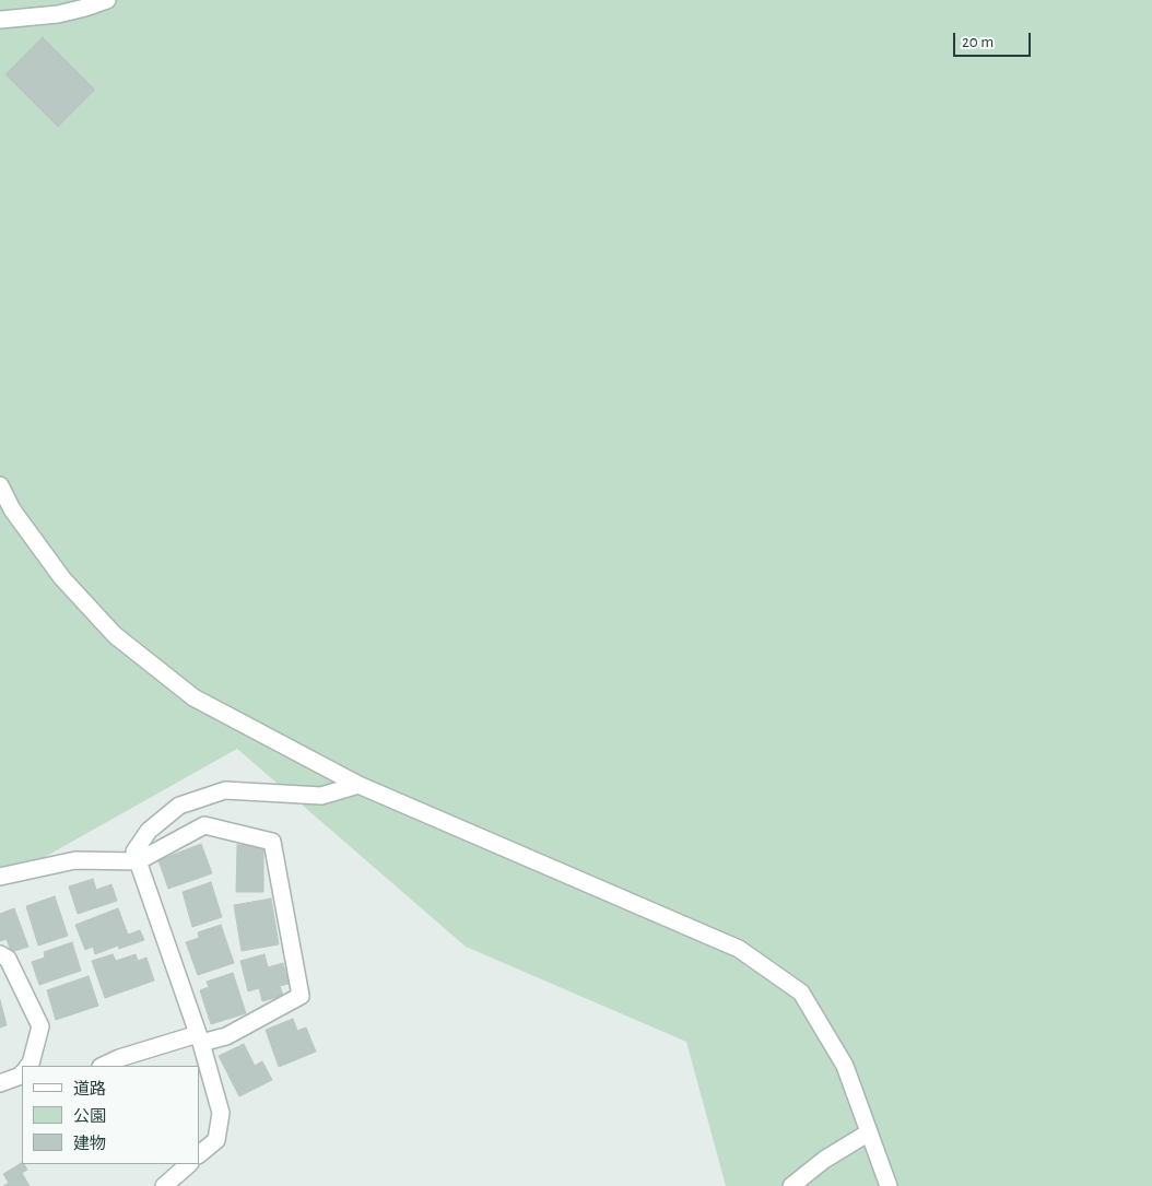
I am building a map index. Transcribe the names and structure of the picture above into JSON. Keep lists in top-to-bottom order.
{
  "legend": ["道路", "公園", "建物"],
  "scale_bar": "20 m"
}
